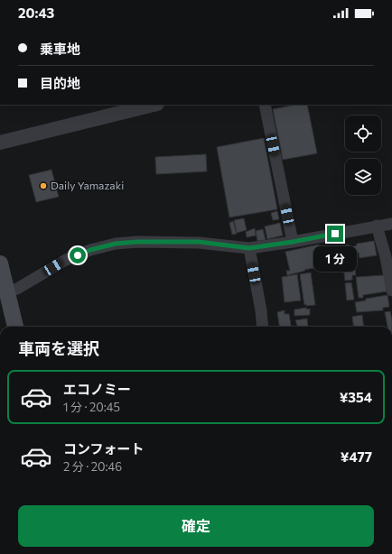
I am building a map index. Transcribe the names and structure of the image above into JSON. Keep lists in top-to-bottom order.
{
  "places": ["Daily Yamazaki"],
  "page": {
    "status": "20:43",
    "banner": ["乗車地", "目的地"],
    "bubble": "1 分",
    "heading": "車両を選択",
    "list": [
      {
        "name": "エコノミー",
        "note": "1 分 · 20:45",
        "value": "¥354"
      },
      {
        "name": "コンフォート",
        "note": "2 分 · 20:46",
        "value": "¥477"
      }
    ],
    "buttons": "確定"
  }
}
